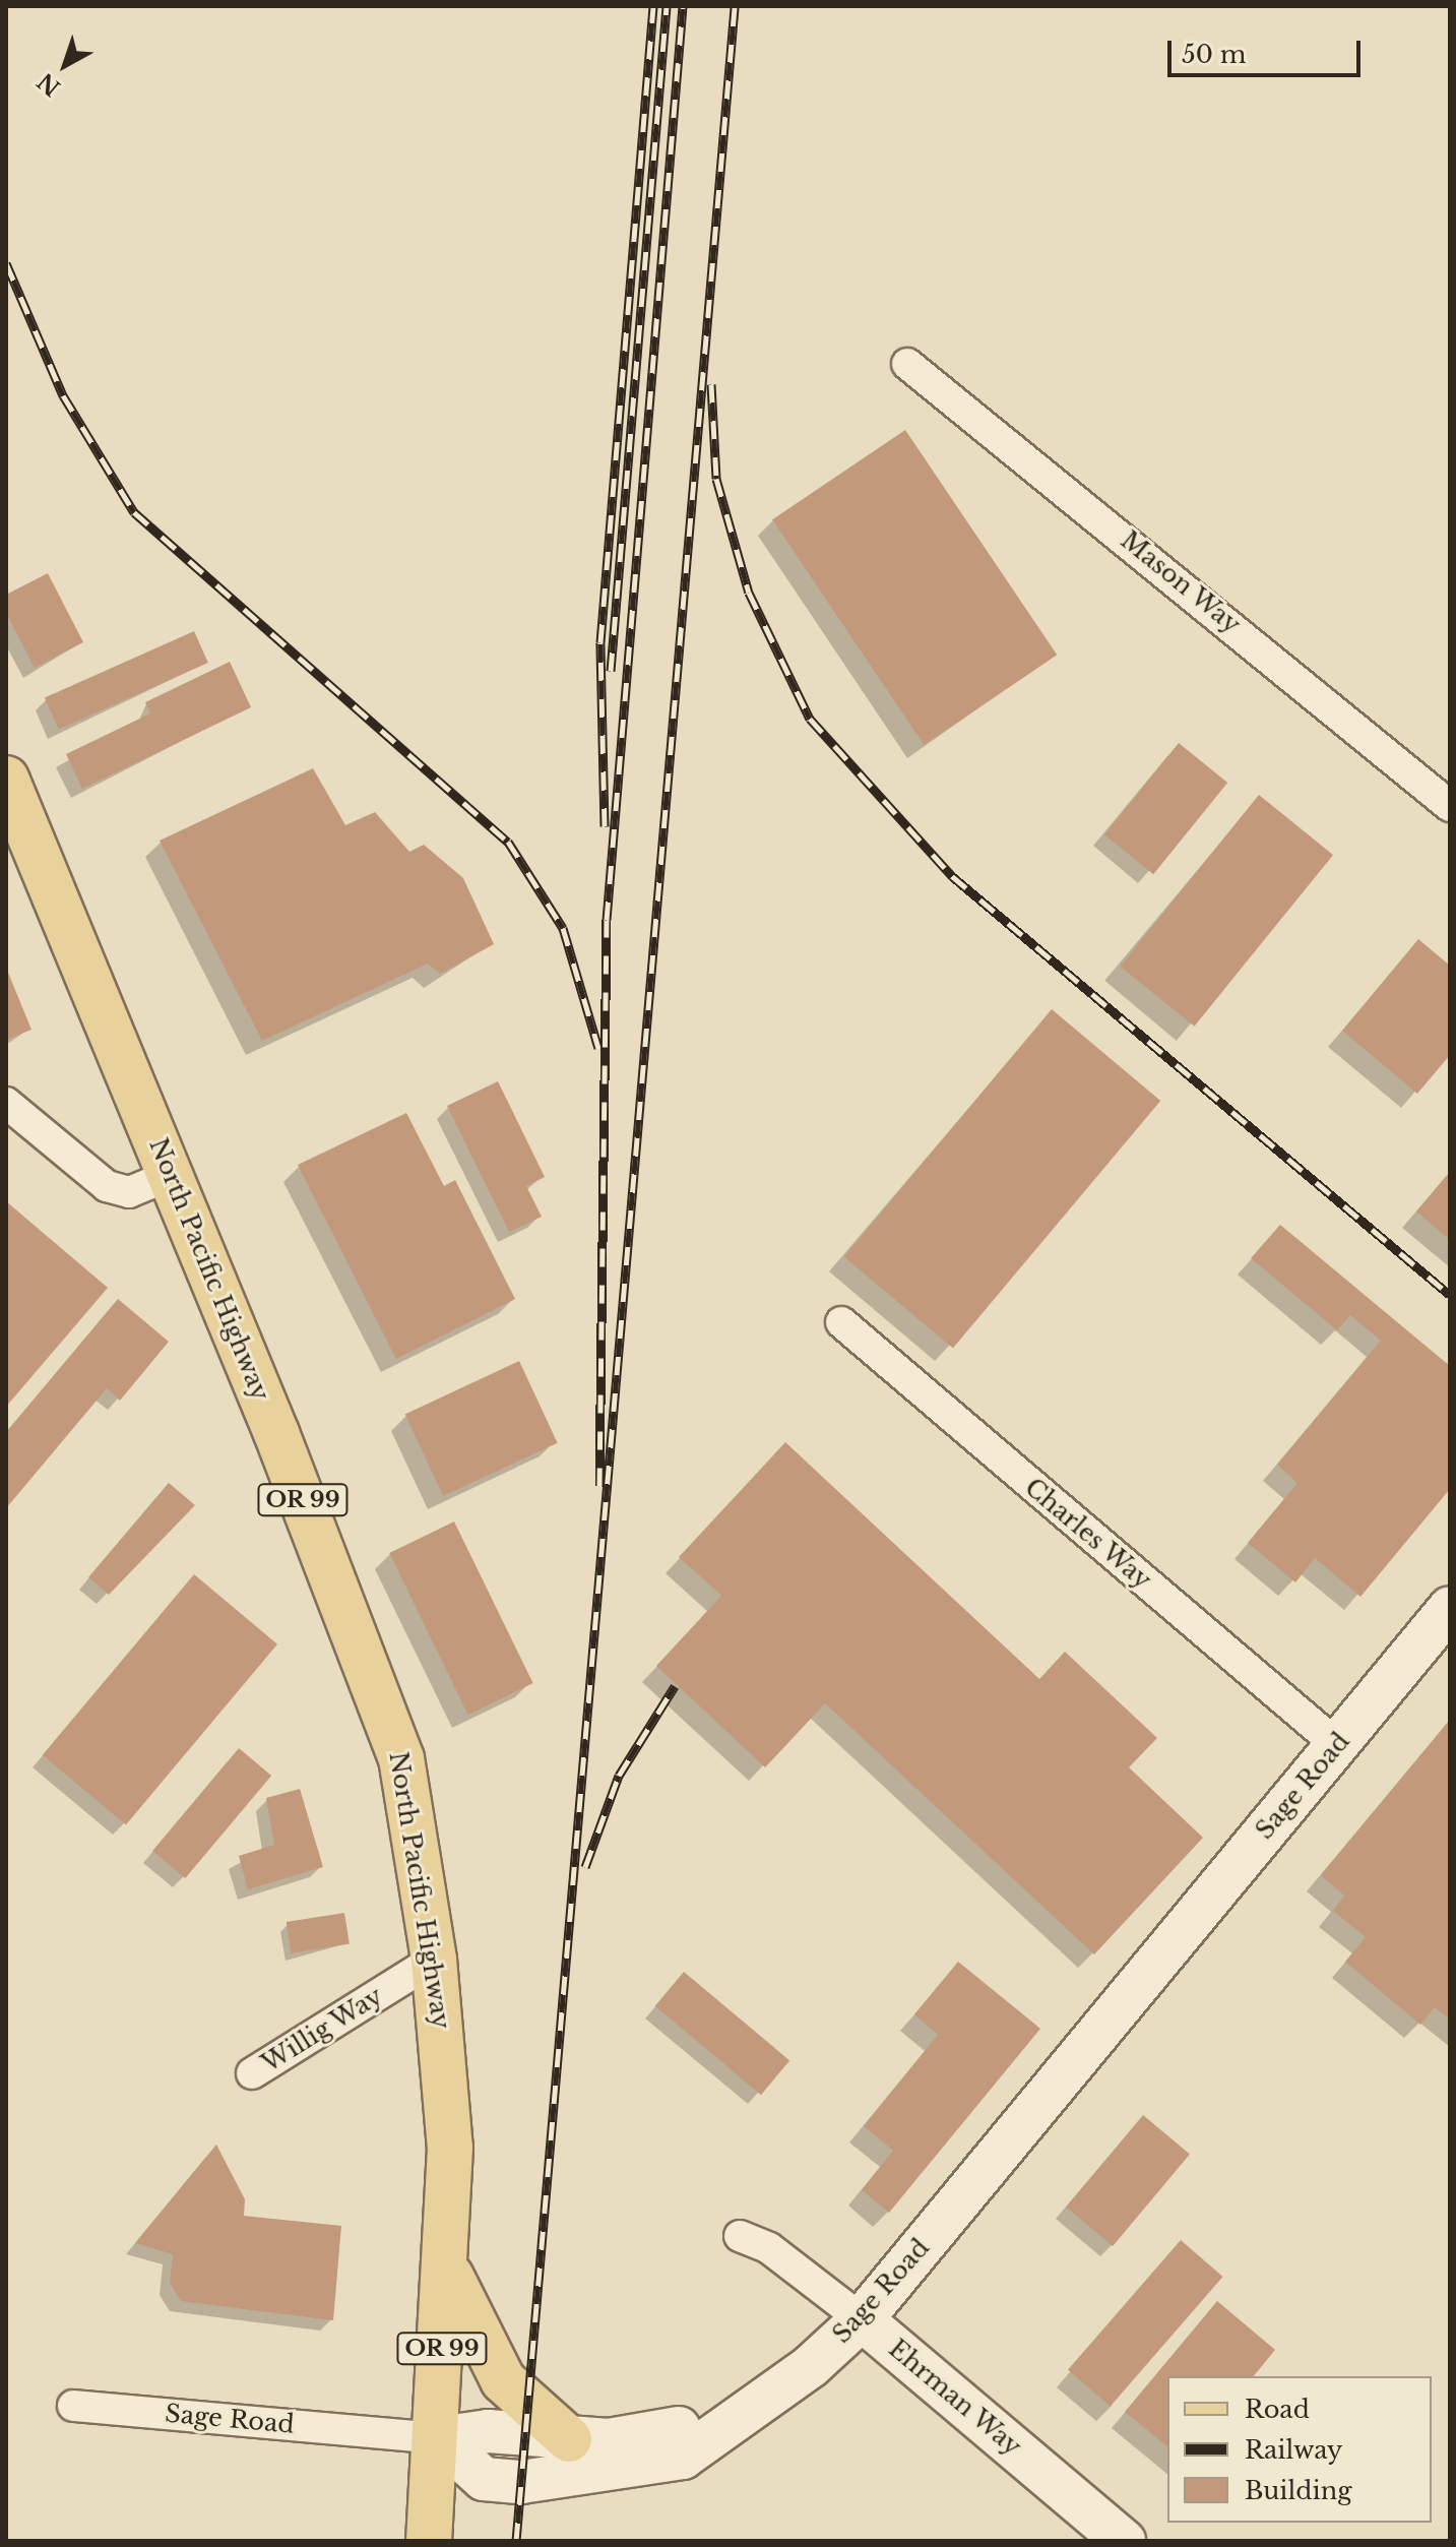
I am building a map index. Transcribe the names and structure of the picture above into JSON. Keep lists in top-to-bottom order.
{
  "streets": {
    "main road": [
      "North Pacific Highway",
      "OR 99",
      "Sage Road",
      "Ehrman Way"
    ],
    "street": ["Mason Way", "Charles Way", "Willig Way"]
  },
  "crossings": [
    ["North Pacific Highway", "Sage Road"],
    ["North Pacific Highway", "Willig Way"],
    ["Charles Way", "Sage Road"],
    ["Sage Road", "Ehrman Way"]
  ],
  "legend": ["Road", "Railway", "Building"],
  "scale_bar": "50 m",
  "north": "bottom left"
}
